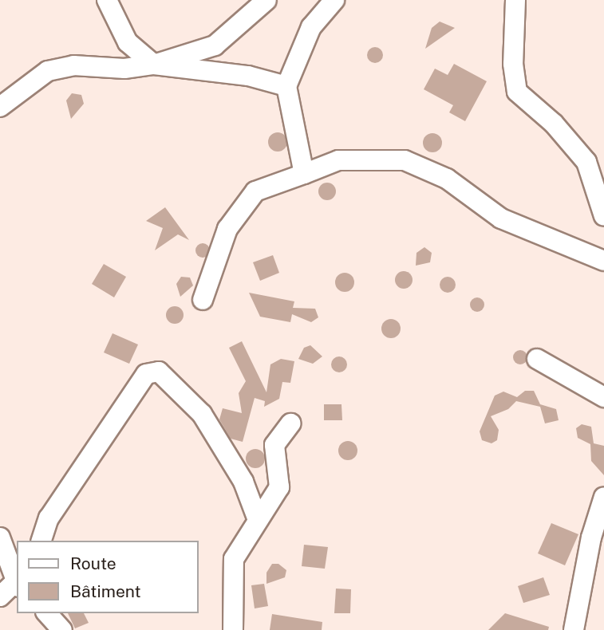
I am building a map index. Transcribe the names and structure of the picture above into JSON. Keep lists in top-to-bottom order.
{
  "legend": ["Route", "Bâtiment"]
}
